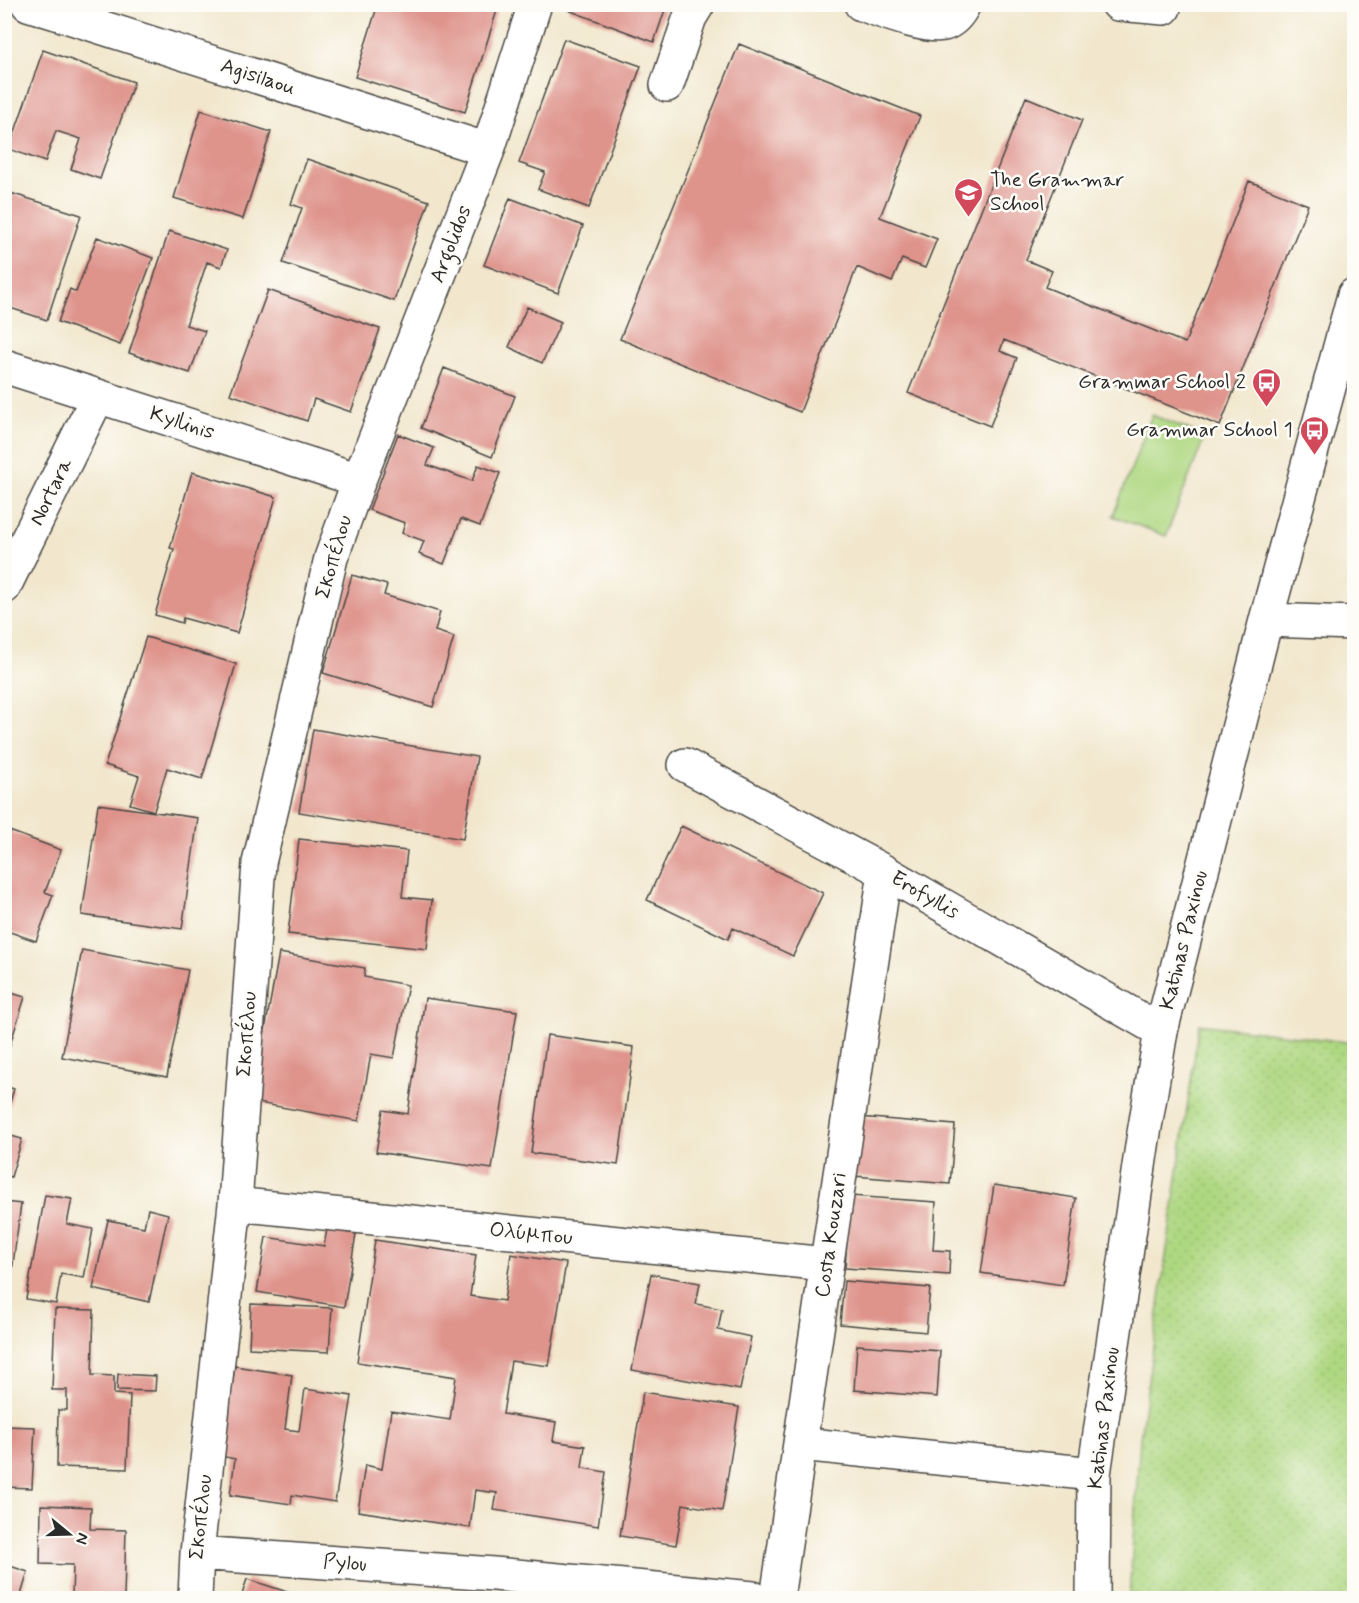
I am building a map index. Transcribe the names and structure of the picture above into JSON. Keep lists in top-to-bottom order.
{
  "streets": {
    "street": [
      "Agisilaou",
      "Argolidos",
      "Kyllinis",
      "Nortara",
      "Σκοπέλου",
      "Erofyllis",
      "Katinas Paxinou",
      "Ολύμπου",
      "Costa Kouzari",
      "Pylou"
    ]
  },
  "crossings": [
    ["Agisilaou", "Argolidos"],
    ["Argolidos", "Kyllinis"],
    ["Argolidos", "Σκοπέλου"],
    ["Kyllinis", "Nortara"],
    ["Kyllinis", "Σκοπέλου"],
    ["Σκοπέλου", "Ολύμπου"],
    ["Σκοπέλου", "Pylou"],
    ["Erofyllis", "Katinas Paxinou"],
    ["Erofyllis", "Costa Kouzari"],
    ["Ολύμπου", "Costa Kouzari"]
  ],
  "places": {
    "school or university": ["The Grammar School"],
    "bus stop": ["Grammar School 2", "Grammar School 1"]
  },
  "north": "right"
}
